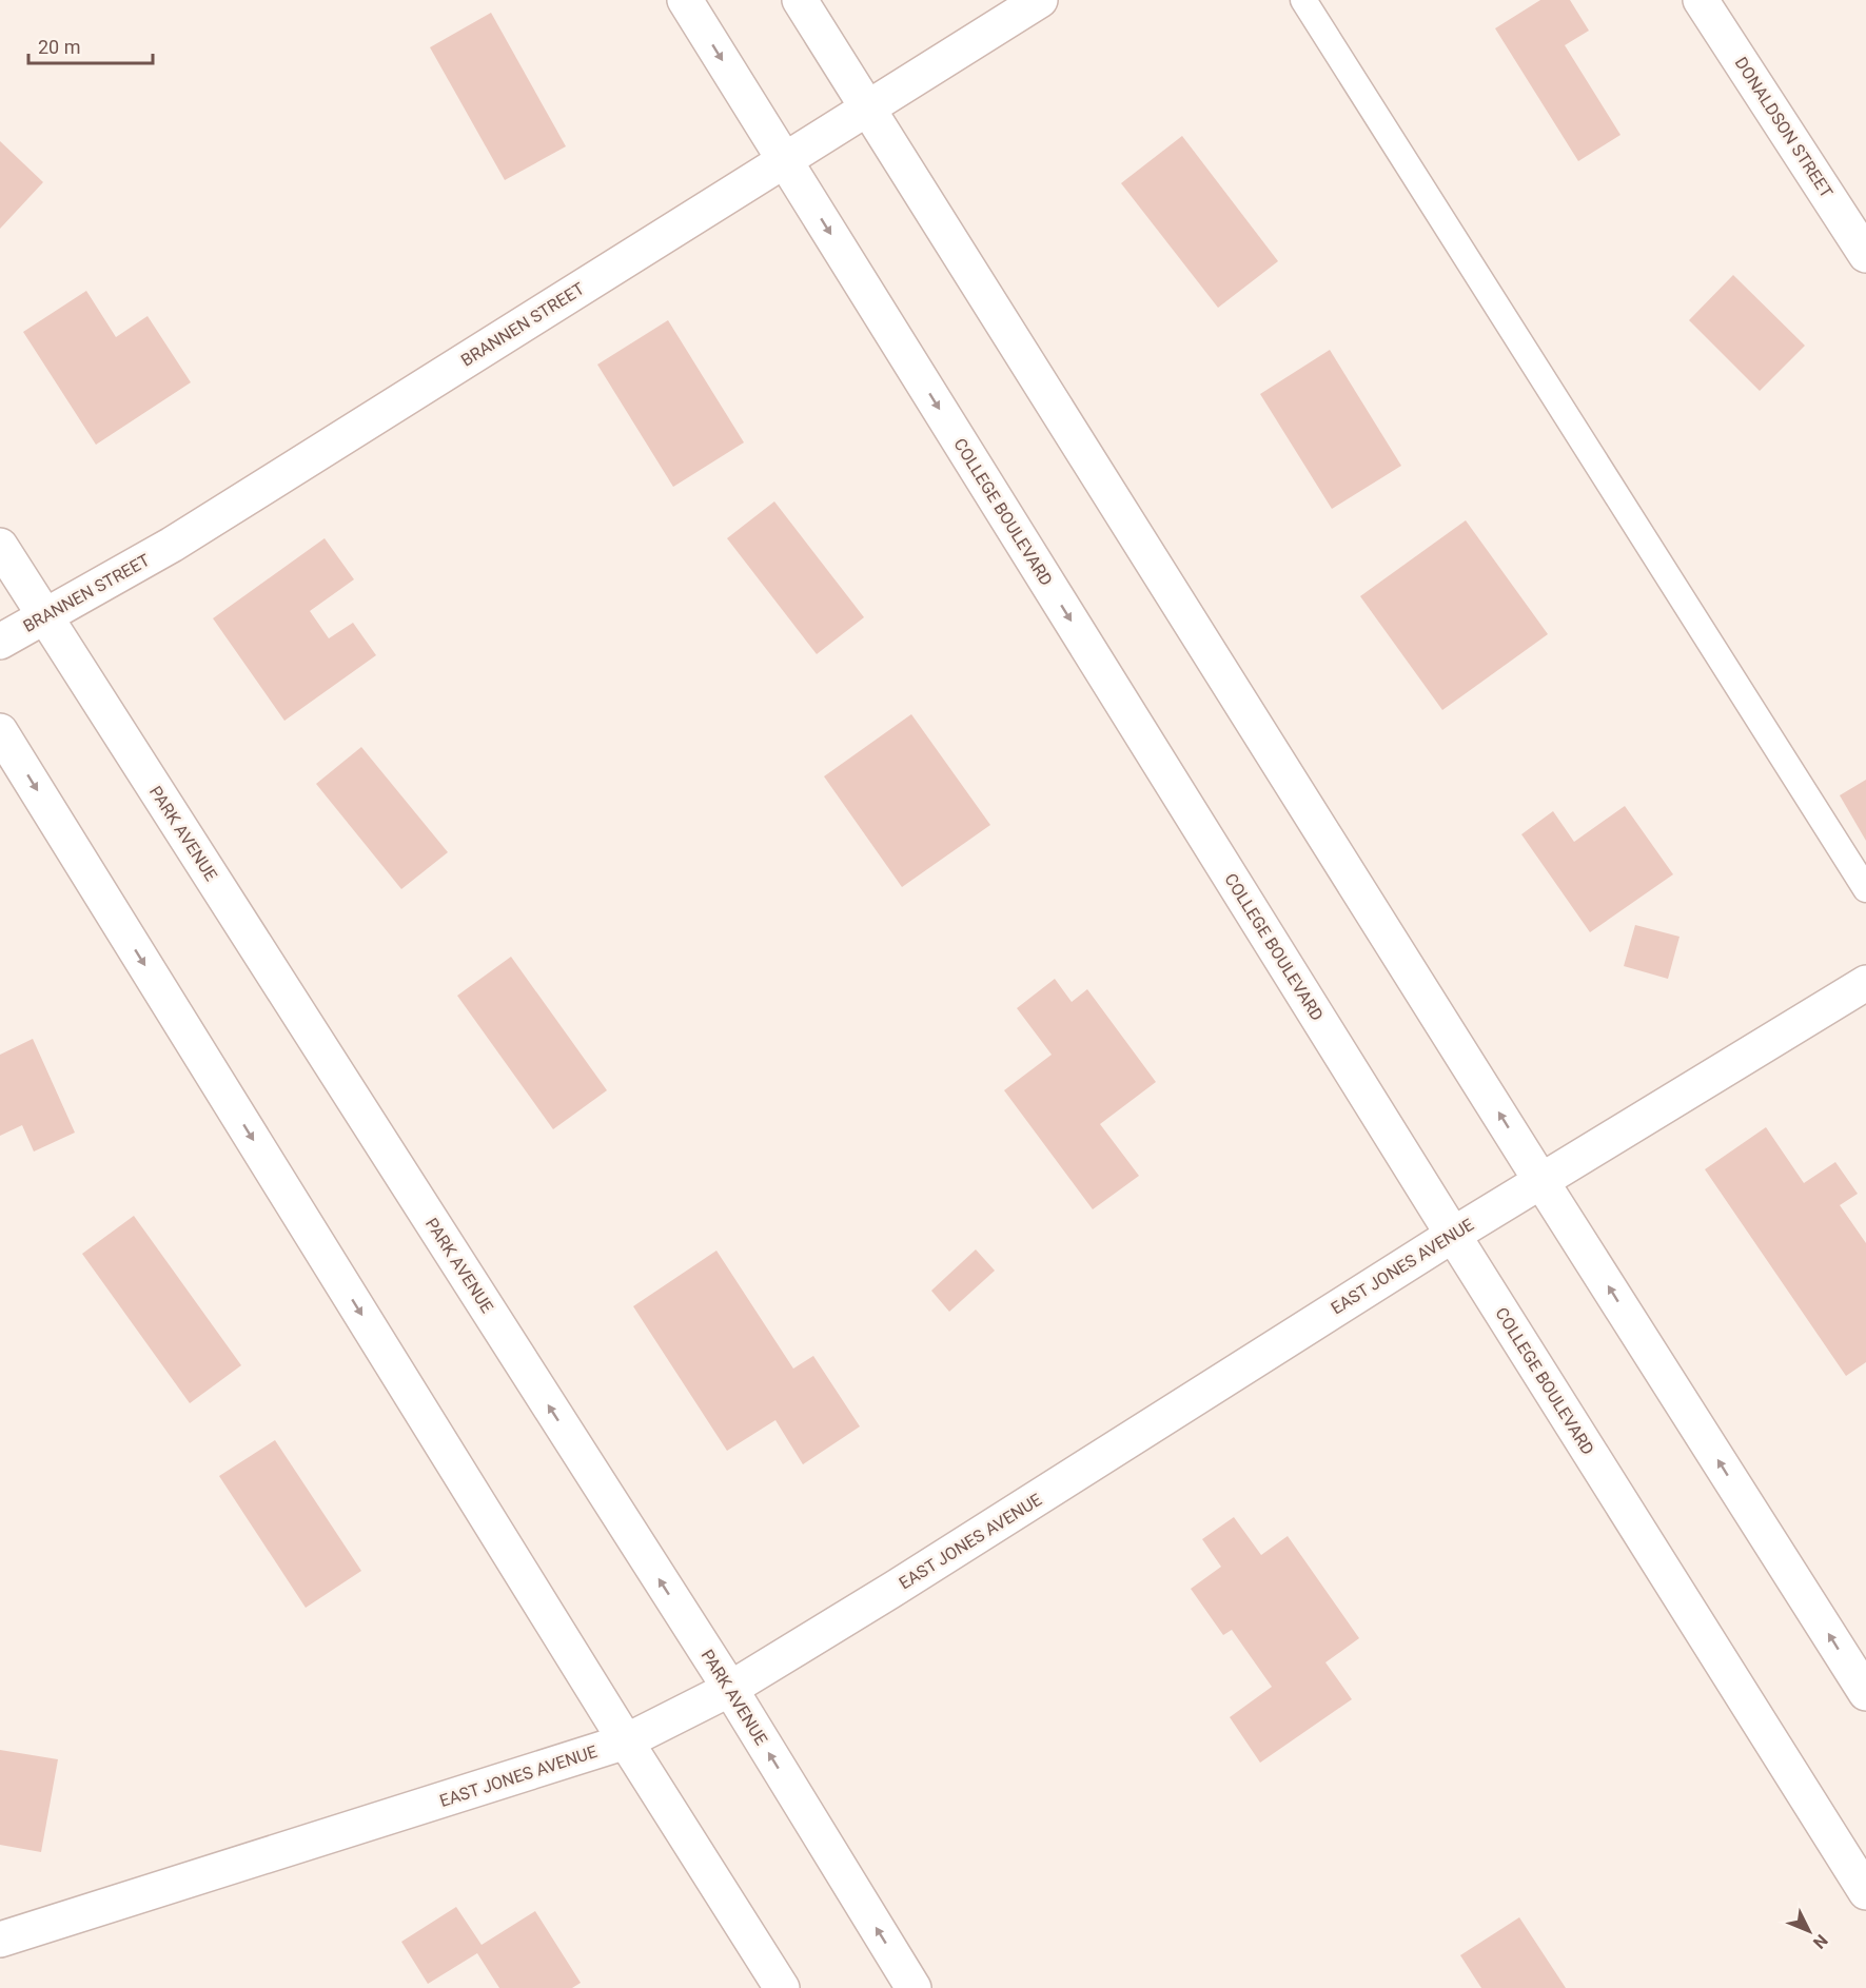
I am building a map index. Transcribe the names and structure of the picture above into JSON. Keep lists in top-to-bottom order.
{
  "streets": {
    "street": [
      "DONALDSON STREET",
      "BRANNEN STREET",
      "COLLEGE BOULEVARD",
      "PARK AVENUE",
      "EAST JONES AVENUE"
    ]
  },
  "crossings": [
    ["BRANNEN STREET", "COLLEGE BOULEVARD"],
    ["BRANNEN STREET", "PARK AVENUE"],
    ["COLLEGE BOULEVARD", "EAST JONES AVENUE"],
    ["PARK AVENUE", "EAST JONES AVENUE"]
  ],
  "scale_bar": "20 m",
  "north": "bottom right"
}
